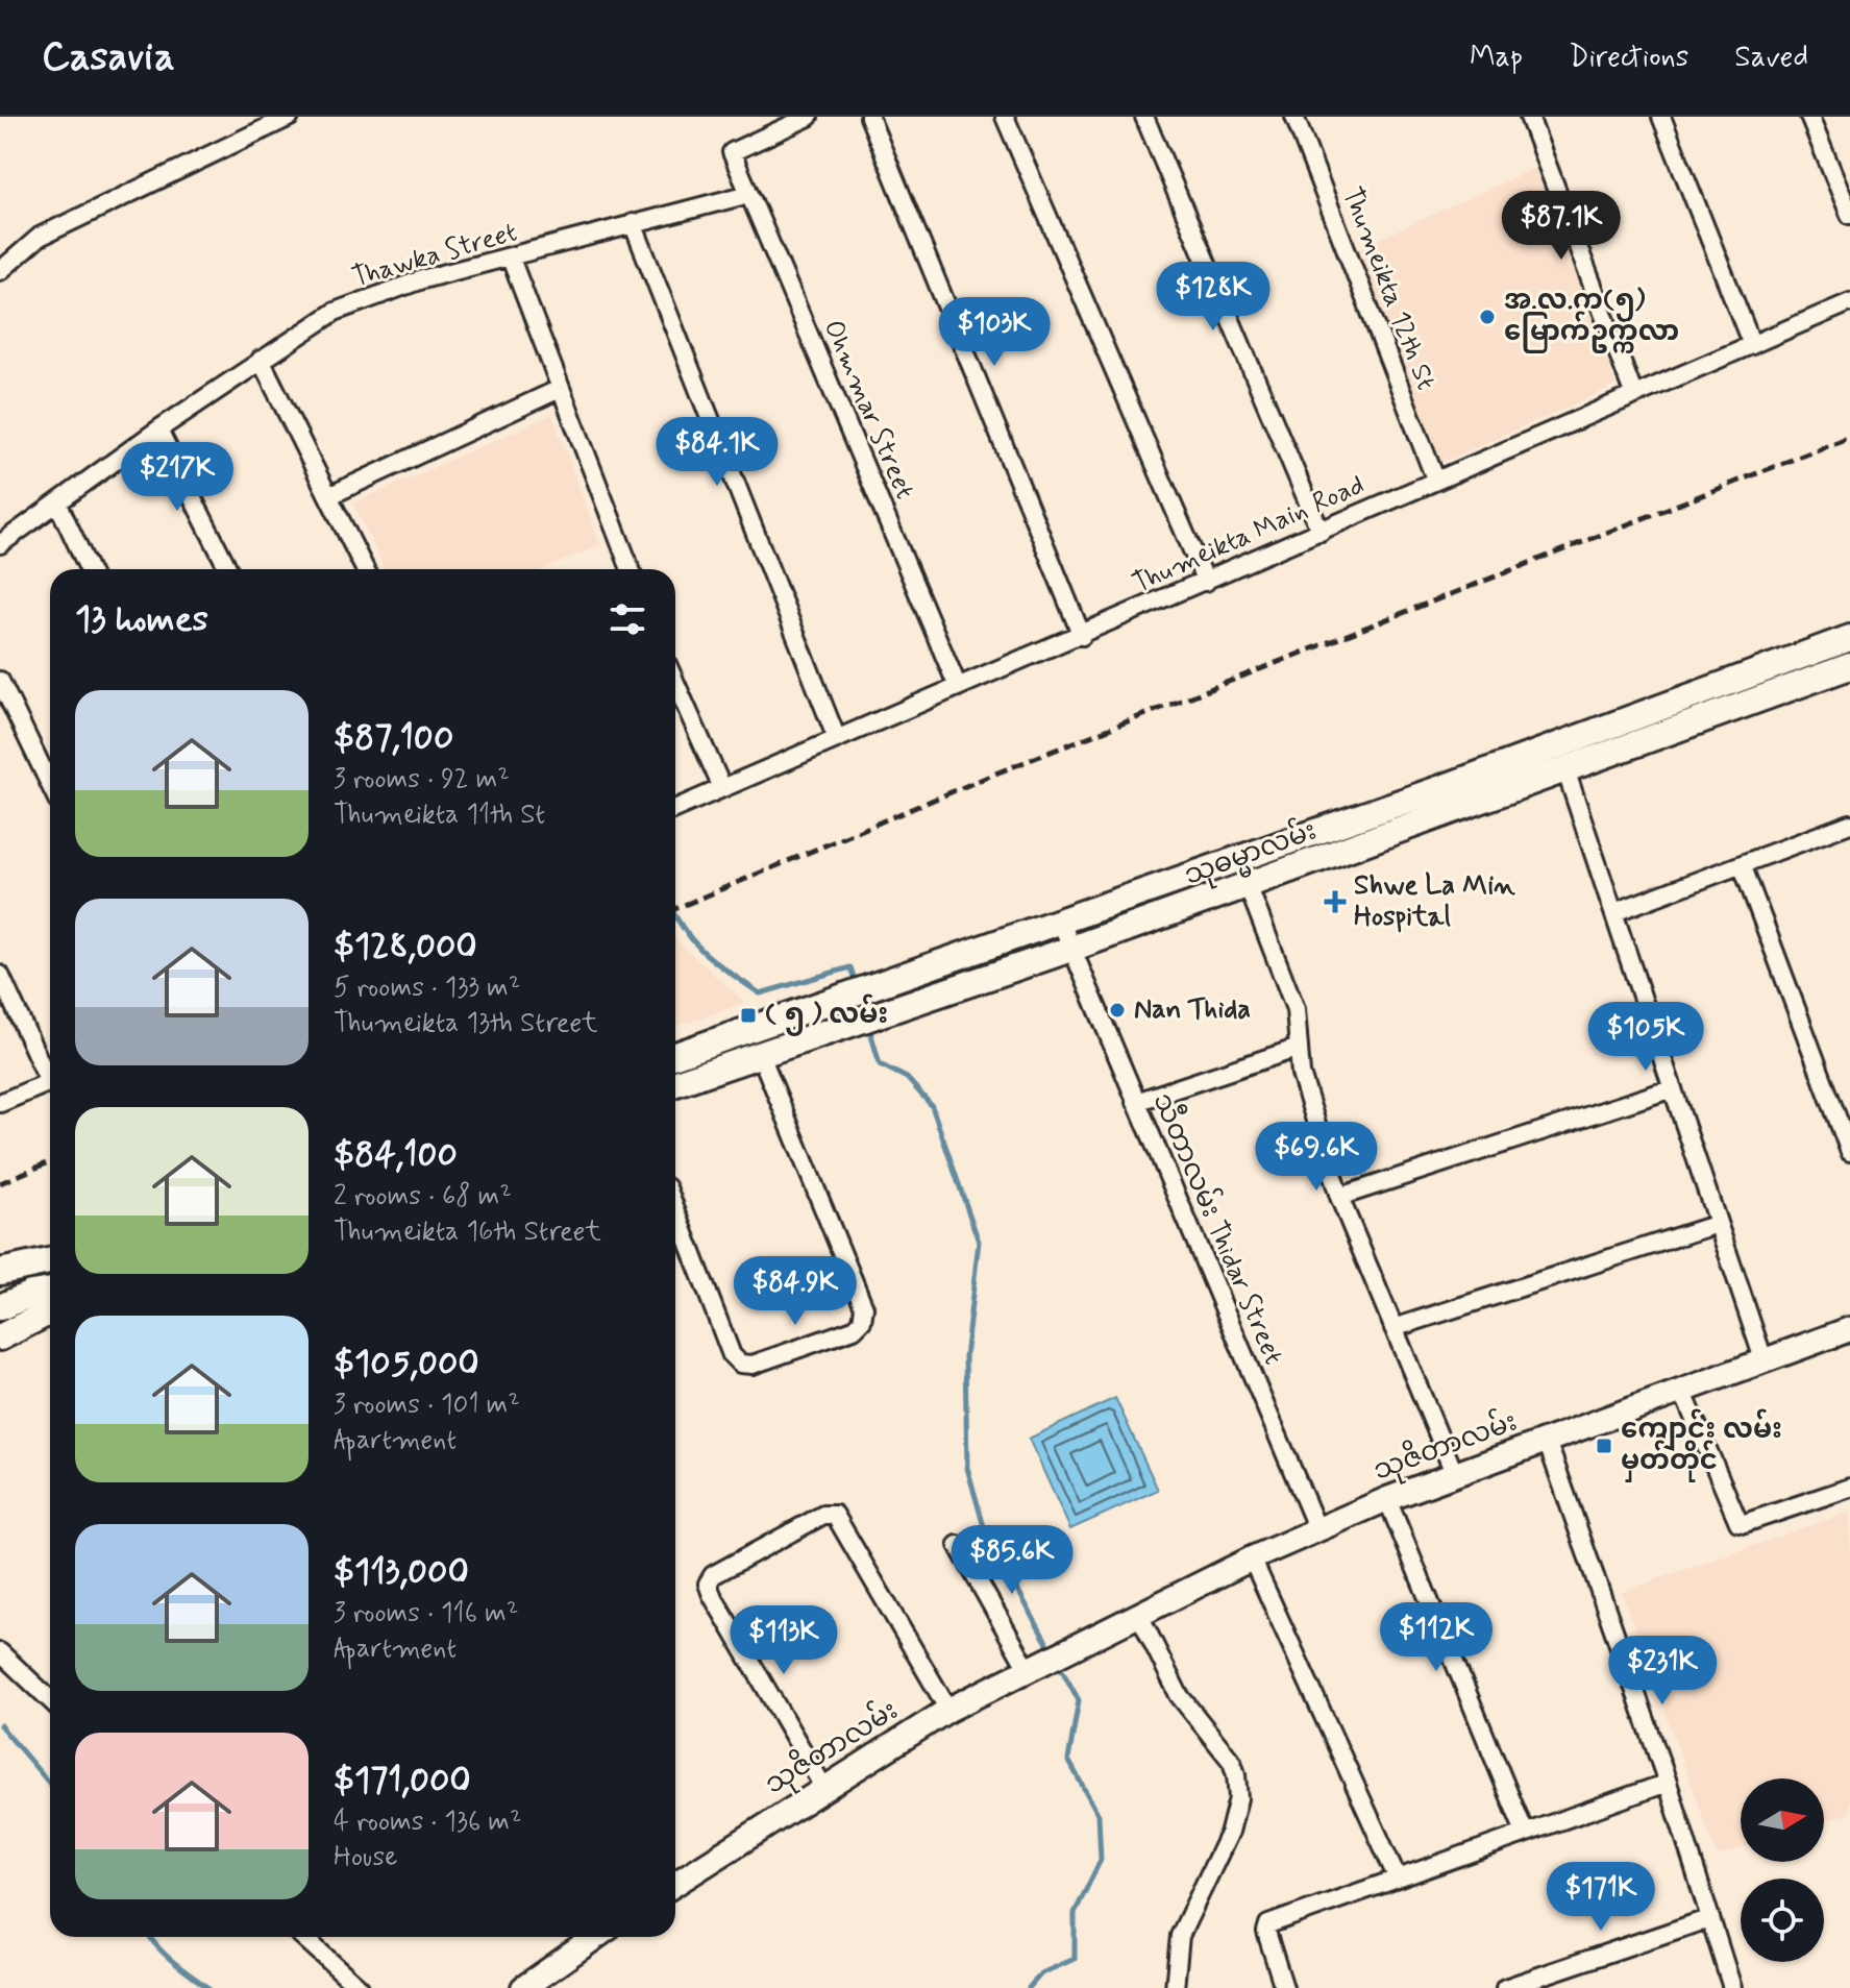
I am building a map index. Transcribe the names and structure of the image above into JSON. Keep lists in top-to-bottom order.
{
  "streets": {
    "main road": ["သုဓမ္မာလမ်း", "သုဇိတာလမ်း"],
    "street": [
      "Thawka Street",
      "Thumeikta 12th St",
      "Ohmmar Street",
      "Thumeikta Main Road",
      "သီတာလမ်း Thidar Street"
    ]
  },
  "crossings": [
    ["Thawka Street", "Ohmmar Street"],
    ["Thumeikta 12th St", "Thumeikta Main Road"],
    ["Ohmmar Street", "Thumeikta Main Road"],
    ["သုဓမ္မာလမ်း", "သီတာလမ်း Thidar Street"],
    ["သီတာလမ်း Thidar Street", "သုဇိတာလမ်း"]
  ],
  "places": {
    "other": ["အ.လ.က(၅) မြောက်ဥက္ကလာ", "Nan Thida"],
    "health": ["Shwe La Min Hospital"],
    "transit": ["( ၅ ) လမ်း", "ကျောင်း လမ်း မှတ်တိုင်"]
  },
  "north": "right",
  "page": {
    "header": "Casavia",
    "nav": ["Map", "Directions", "Saved"],
    "price": [
      "$87.1K",
      "$128K",
      "$103K",
      "$84.1K",
      "$217K",
      "$105K",
      "$69.6K",
      "$84.9K",
      "$85.6K",
      "$112K",
      "$113K",
      "$231K",
      "$171K"
    ],
    "heading": "13 homes",
    "list": [
      {
        "name": "$87,100",
        "note": "3 rooms · 92 m² · Thumeikta 11th St"
      },
      {
        "name": "$128,000",
        "note": "5 rooms · 133 m² · Thumeikta 13th Street"
      },
      {
        "name": "$84,100",
        "note": "2 rooms · 68 m² · Thumeikta 16th Street"
      },
      {
        "name": "$105,000",
        "note": "3 rooms · 101 m² · Apartment"
      },
      {
        "name": "$113,000",
        "note": "3 rooms · 116 m² · Apartment"
      },
      {
        "name": "$171,000",
        "note": "4 rooms · 136 m² · House"
      }
    ]
  }
}
